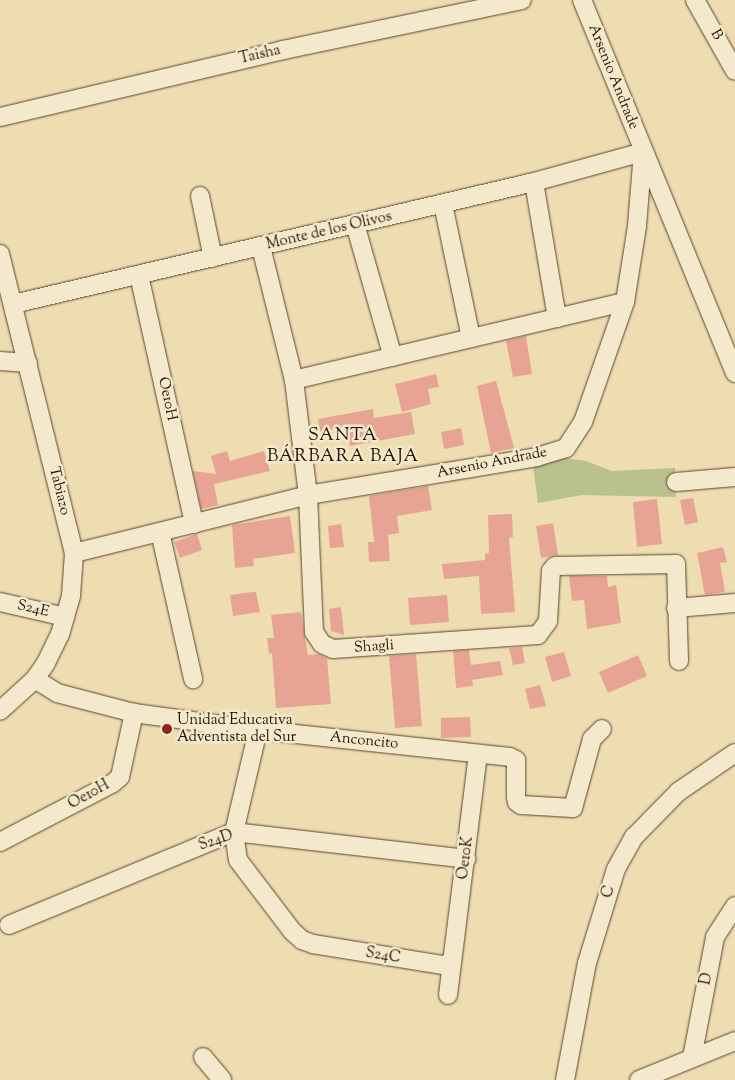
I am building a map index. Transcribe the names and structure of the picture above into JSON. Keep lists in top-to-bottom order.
{
  "streets": {
    "street": [
      "B",
      "Taisha",
      "Arsenio Andrade",
      "Monte de los Olivos",
      "Oe10H",
      "Tabiazo",
      "S24E",
      "Shagli",
      "Anconcito",
      "S24D",
      "Oe10K",
      "C",
      "S24C",
      "D"
    ]
  },
  "crossings": [
    ["Arsenio Andrade", "Monte de los Olivos"],
    ["Arsenio Andrade", "Oe10H"],
    ["Arsenio Andrade", "Tabiazo"],
    ["Arsenio Andrade", "Shagli"],
    ["Monte de los Olivos", "Oe10H"],
    ["Monte de los Olivos", "Tabiazo"],
    ["Monte de los Olivos", "Shagli"],
    ["Oe10H", "Anconcito"],
    ["Tabiazo", "S24E"],
    ["Tabiazo", "Anconcito"],
    ["Anconcito", "Oe10K"],
    ["S24D", "Oe10K"],
    ["S24D", "S24C"],
    ["Oe10K", "S24C"]
  ],
  "districts": ["SANTA BÁRBARA BAJA"],
  "places": ["Unidad Educativa Adventista del Sur"]
}
